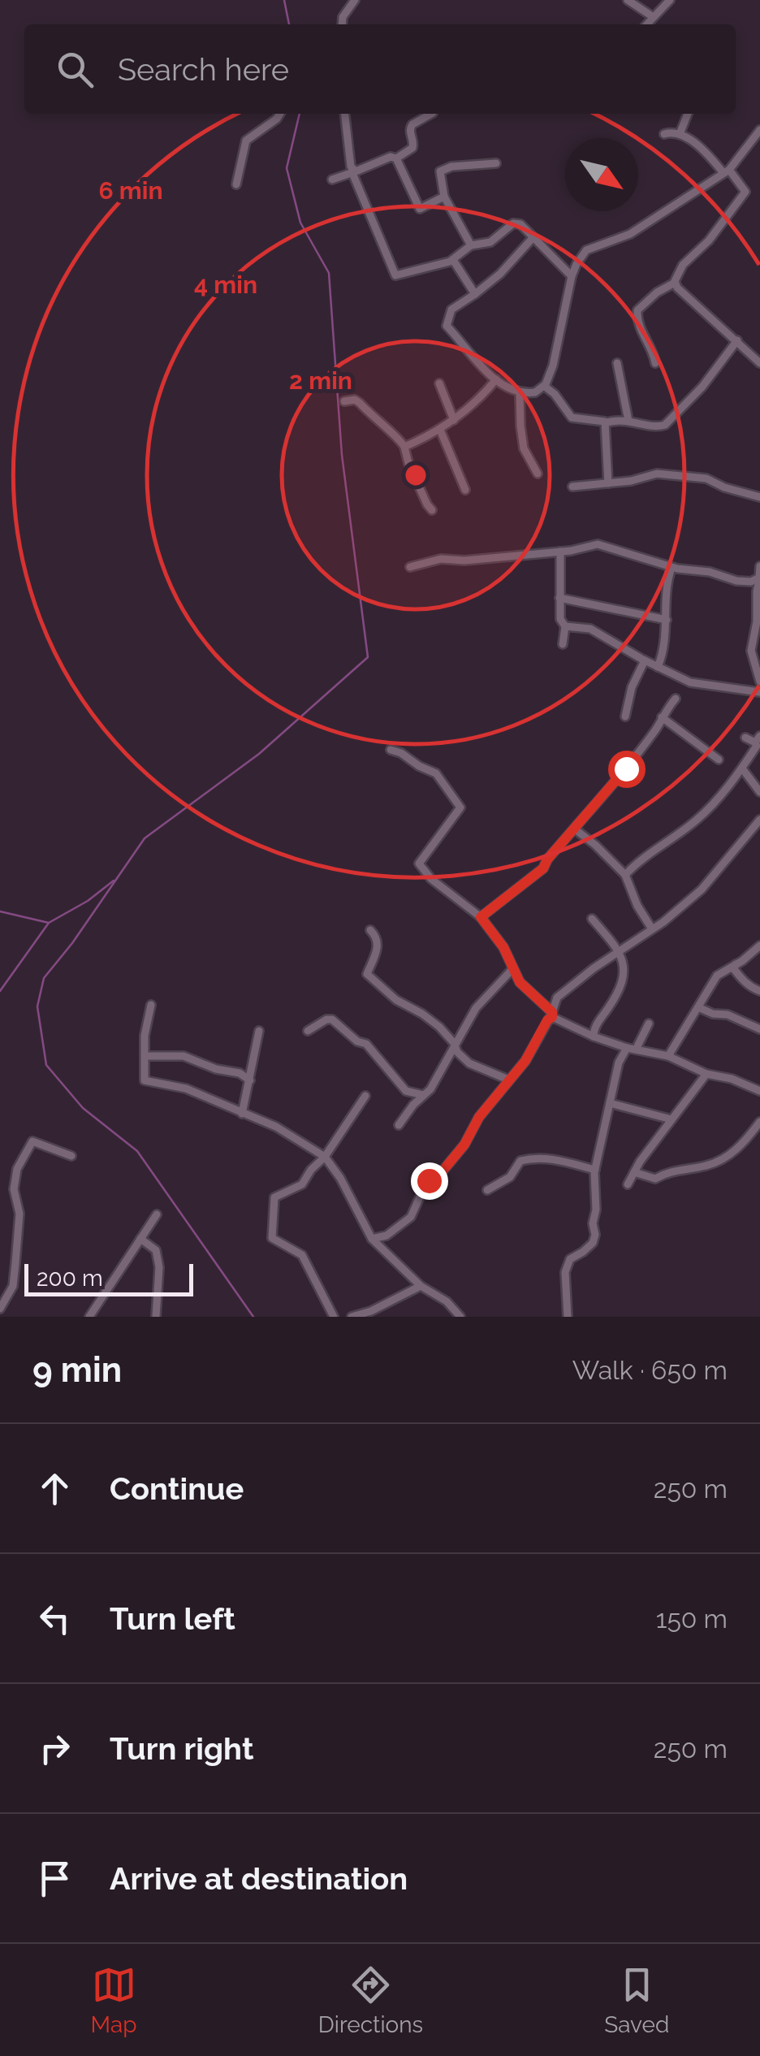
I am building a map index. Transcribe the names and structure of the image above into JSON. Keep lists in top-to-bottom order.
{
  "scale_bar": "200 m",
  "north": "bottom right",
  "page": {
    "search": "Search here",
    "scale": "200 m",
    "heading": ["9 min", "Walk · 650 m"],
    "list": [
      ["Continue", "250 m"],
      ["Turn left", "150 m"],
      ["Turn right", "250 m"],
      "Arrive at destination"
    ],
    "nav": ["Map", "Directions", "Saved"]
  },
  "rings": ["6 min", "4 min", "2 min"]
}
